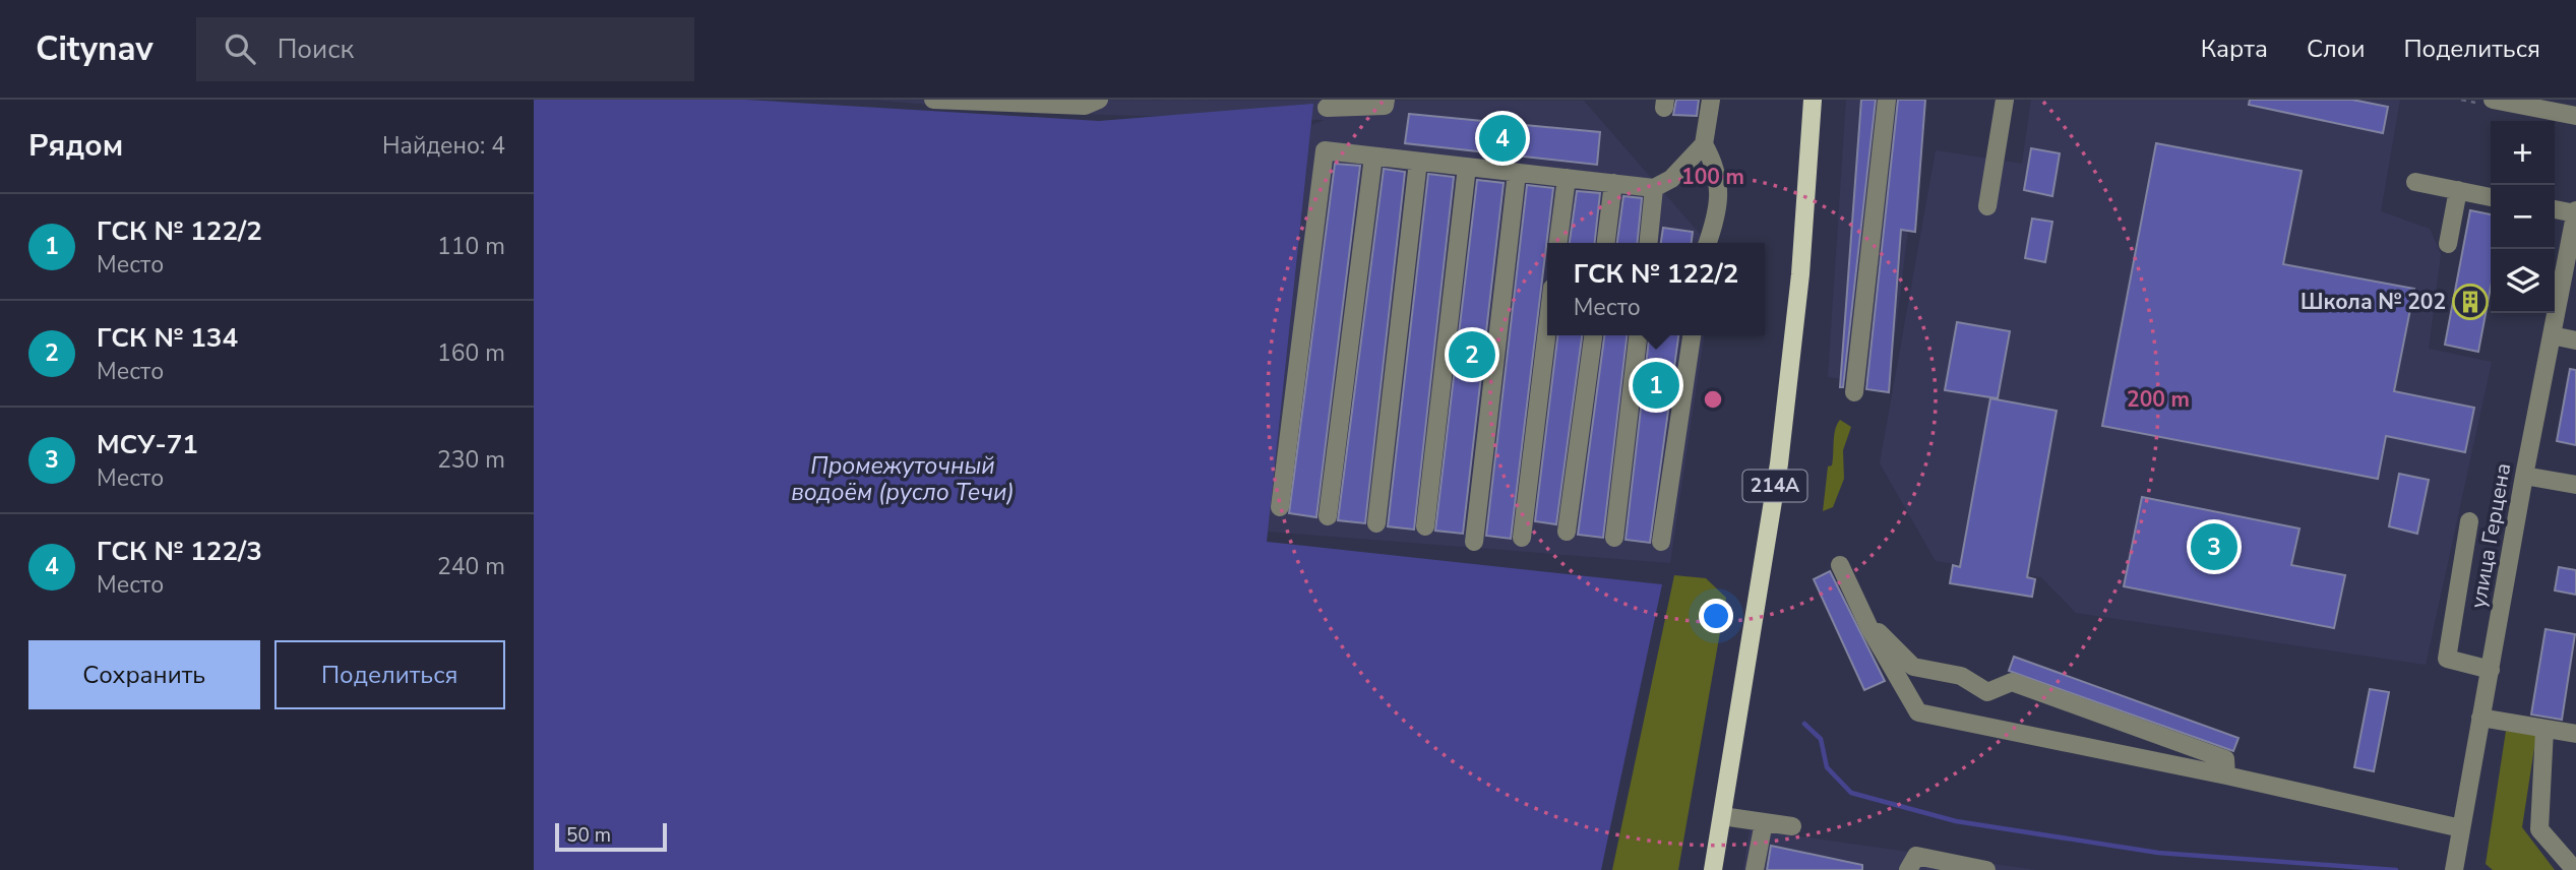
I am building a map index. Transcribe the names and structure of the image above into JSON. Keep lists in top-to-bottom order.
{
  "streets": {
    "main road": ["214А"],
    "street": ["улица Герцена"]
  },
  "water": ["Промежуточный водоём (русло Течи)"],
  "places": {
    "building": ["Школа № 202"]
  },
  "scale_bar": "50 m",
  "page": {
    "header": "Citynav",
    "search": "Поиск",
    "nav": ["Карта", "Слои", "Поделиться"],
    "heading": ["Рядом", "Найдено: 4"],
    "pins": [
      "4",
      "2",
      "1",
      "3"
    ],
    "map_buttons": ["+", "−"],
    "list": [
      {
        "mark": "1",
        "name": "ГСК № 122/2",
        "note": "Место",
        "value": "110 m"
      },
      {
        "mark": "2",
        "name": "ГСК № 134",
        "note": "Место",
        "value": "160 m"
      },
      {
        "mark": "3",
        "name": "МСУ-71",
        "note": "Место",
        "value": "230 m"
      },
      {
        "mark": "4",
        "name": "ГСК № 122/3",
        "note": "Место",
        "value": "240 m"
      }
    ],
    "popup": ["ГСК № 122/2", "Место"],
    "buttons": ["Сохранить", "Поделиться"],
    "scale": "50 m"
  },
  "rings": ["100 m", "200 m"]
}
